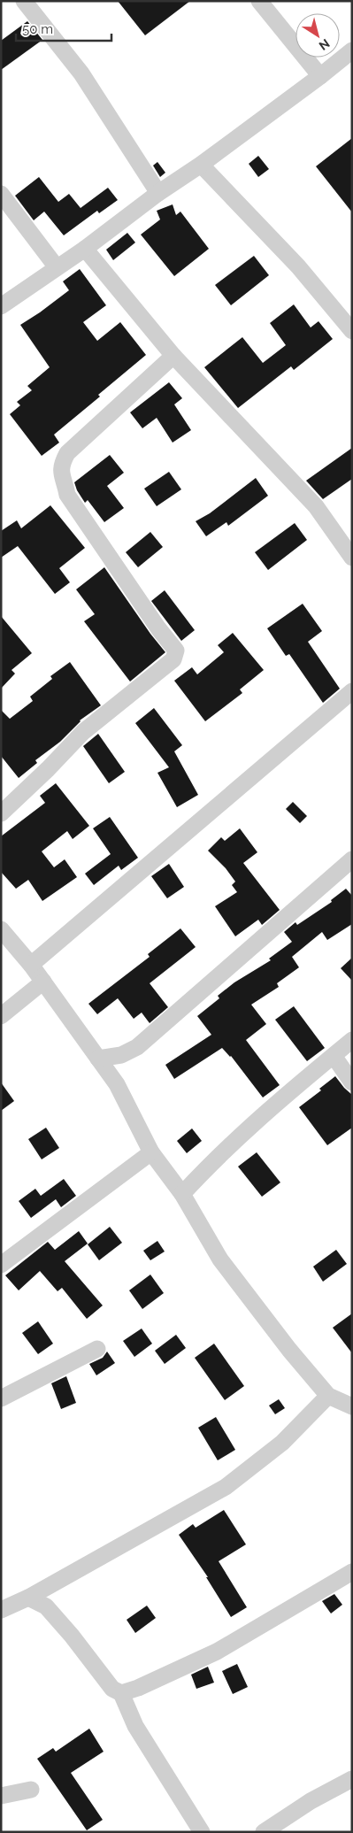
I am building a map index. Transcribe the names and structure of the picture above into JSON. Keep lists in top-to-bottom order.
{
  "scale_bar": "50 m",
  "north": "bottom right"
}
